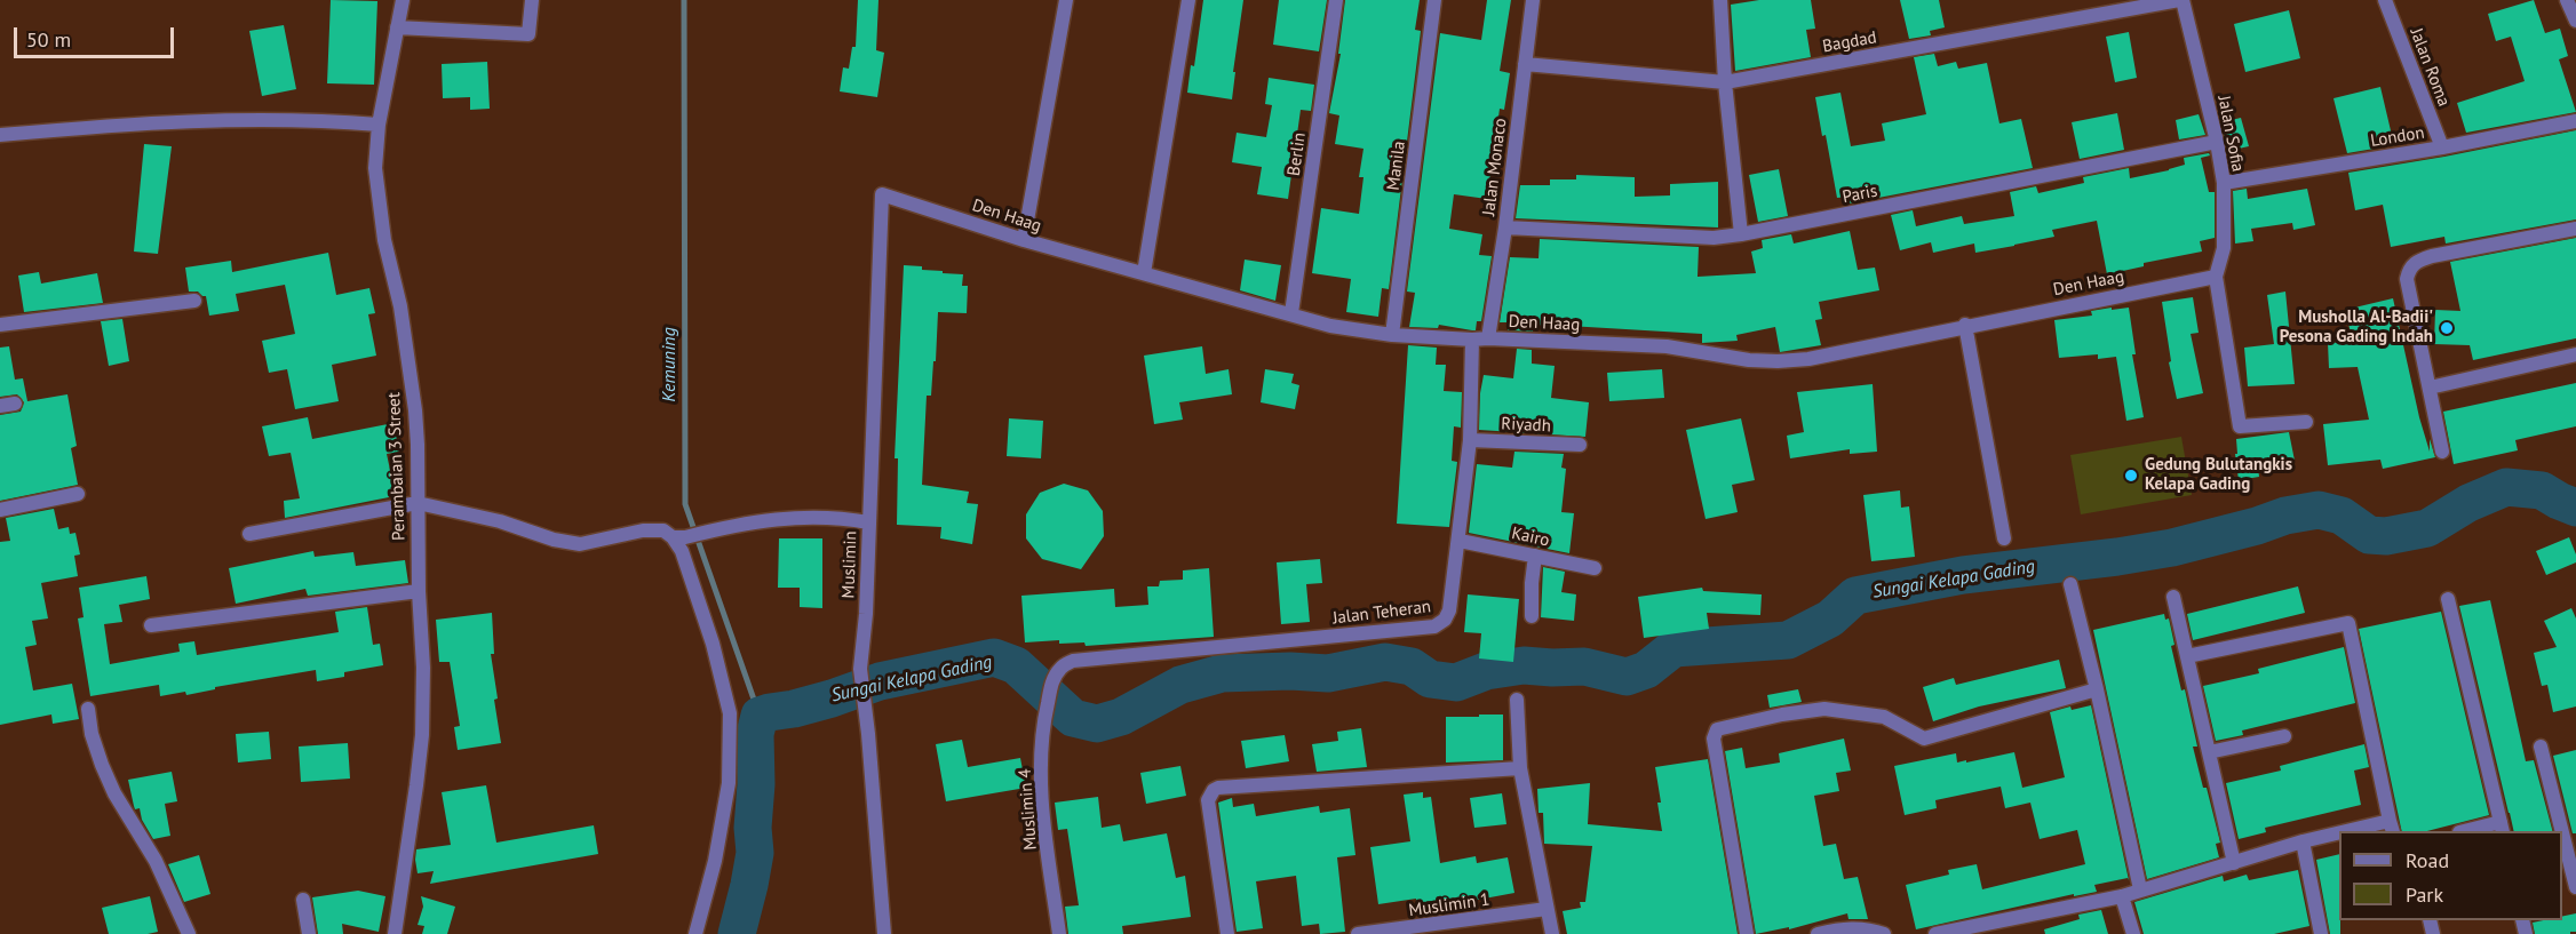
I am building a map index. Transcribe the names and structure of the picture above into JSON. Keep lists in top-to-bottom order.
{
  "streets": {
    "street": [
      "Bagdad",
      "Jalan Roma",
      "Jalan Sofia",
      "London",
      "Berlin",
      "Manila",
      "Jalan Monaco",
      "Paris",
      "Den Haag",
      "Riyadh",
      "Perambaian 3 Street",
      "Kairo",
      "Muslimin",
      "Jalan Teheran",
      "Muslimin 4",
      "Muslimin 1"
    ]
  },
  "crossings": [
    ["Bagdad", "Jalan Sofia"],
    ["Bagdad", "Jalan Monaco"],
    ["Jalan Roma", "London"],
    ["Jalan Sofia", "London"],
    ["Jalan Sofia", "Paris"],
    ["Jalan Sofia", "Den Haag"],
    ["Berlin", "Den Haag"],
    ["Manila", "Den Haag"],
    ["Jalan Monaco", "Paris"],
    ["Jalan Monaco", "Den Haag"],
    ["Den Haag", "Muslimin"],
    ["Den Haag", "Jalan Teheran"],
    ["Riyadh", "Jalan Teheran"],
    ["Kairo", "Jalan Teheran"],
    ["Jalan Teheran", "Muslimin 4"]
  ],
  "water": ["Kemuning", "Sungai Kelapa Gading"],
  "places": ["Musholla Al-Badii' Pesona Gading Indah", "Gedung Bulutangkis Kelapa Gading"],
  "legend": ["Road", "Park"],
  "scale_bar": "50 m"
}
